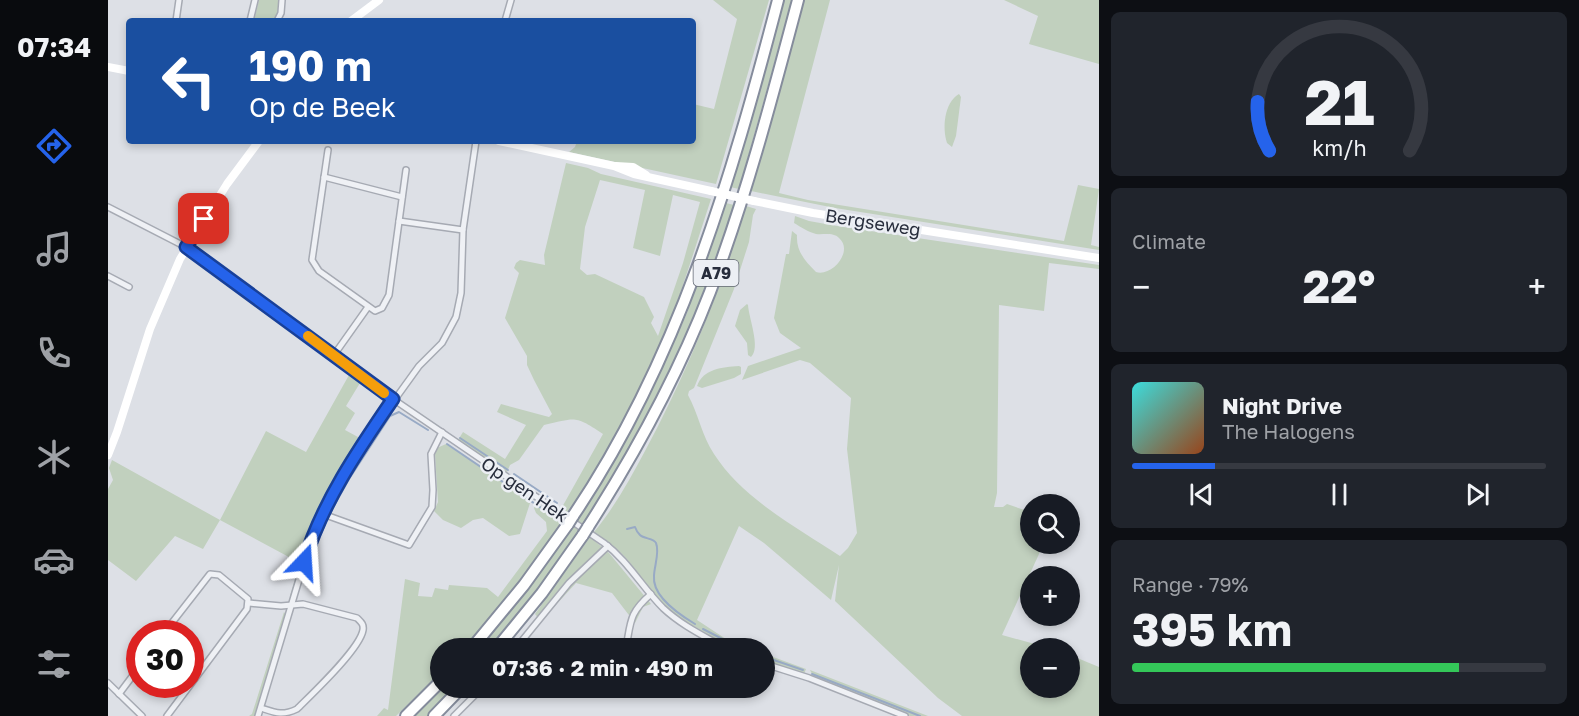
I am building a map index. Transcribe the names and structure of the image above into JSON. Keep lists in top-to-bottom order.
{
  "streets": {
    "highway": ["A79"],
    "street": ["Bergseweg", "Op gen Hek"]
  },
  "page": {
    "tabs": "07:34",
    "turn": ["190 m", "Op de Beek"],
    "tile": [
      "Climate",
      ["Range · 79%", "395 km"]
    ],
    "heat": ["−", "22°", "+"],
    "song": ["Night Drive", "The Halogens"],
    "map_buttons": ["+", "−"],
    "limit": "30",
    "trip": "07:36 · 2 min · 490 m",
    "gauge": ["21", "km/h"]
  }
}
